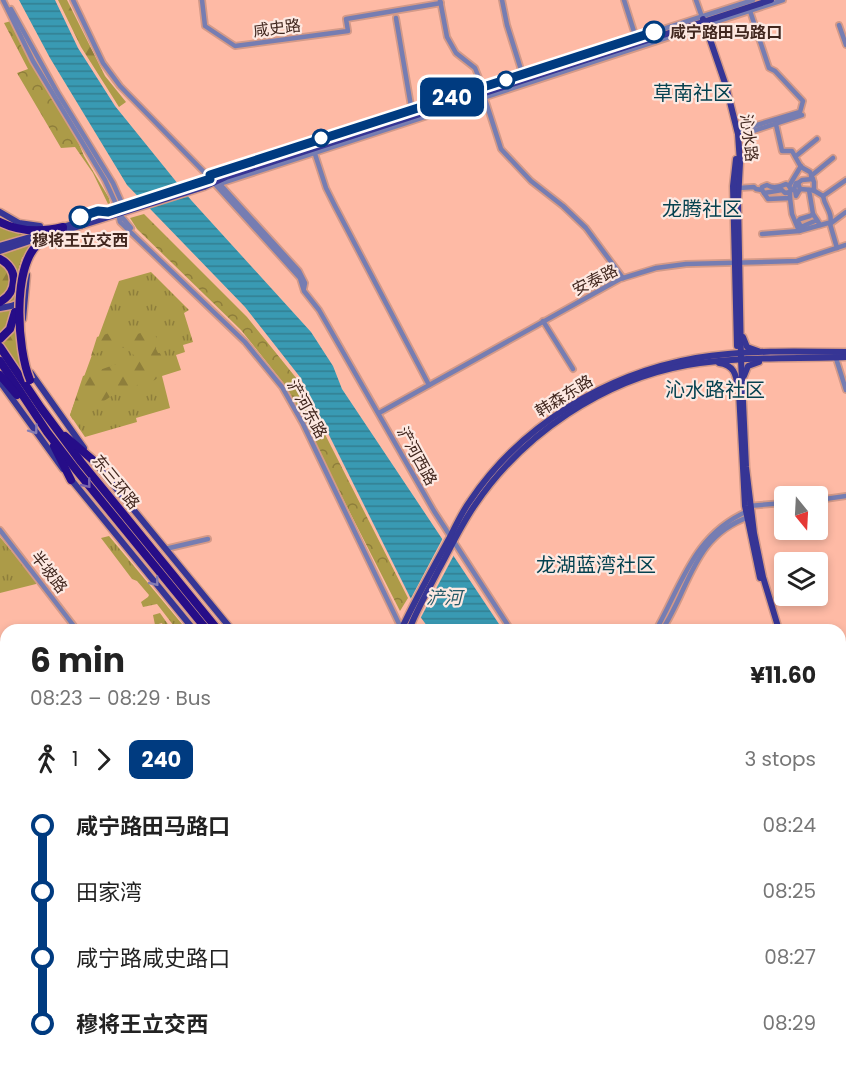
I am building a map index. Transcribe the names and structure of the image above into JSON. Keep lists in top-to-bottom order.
{
  "streets": {
    "highway": ["东三环路"],
    "main road": ["沁水路", "韩森东路"],
    "street": [
      "咸史路",
      "安泰路",
      "浐河东路",
      "浐河西路",
      "半坡路"
    ]
  },
  "crossings": [
    ["沁水路", "安泰路"],
    ["沁水路", "韩森东路"],
    ["安泰路", "浐河西路"],
    ["韩森东路", "浐河西路"]
  ],
  "districts": [
    "草南社区",
    "龙腾社区",
    "沁水路社区",
    "龙湖蓝湾社区"
  ],
  "water": ["浐河"],
  "places": ["咸宁路田马路口", "穆将王立交西"],
  "lines": ["bus line 240"],
  "north": "bottom",
  "page": {
    "on_map": "240",
    "heading": ["6 min", "08:23 – 08:29 · Bus", "¥11.60"],
    "legs": ["1", "240", "3 stops"],
    "list": [
      {
        "name": "咸宁路田马路口",
        "value": "08:24"
      },
      {
        "name": "田家湾",
        "value": "08:25"
      },
      {
        "name": "咸宁路咸史路口",
        "value": "08:27"
      },
      {
        "name": "穆将王立交西",
        "value": "08:29"
      }
    ]
  }
}
